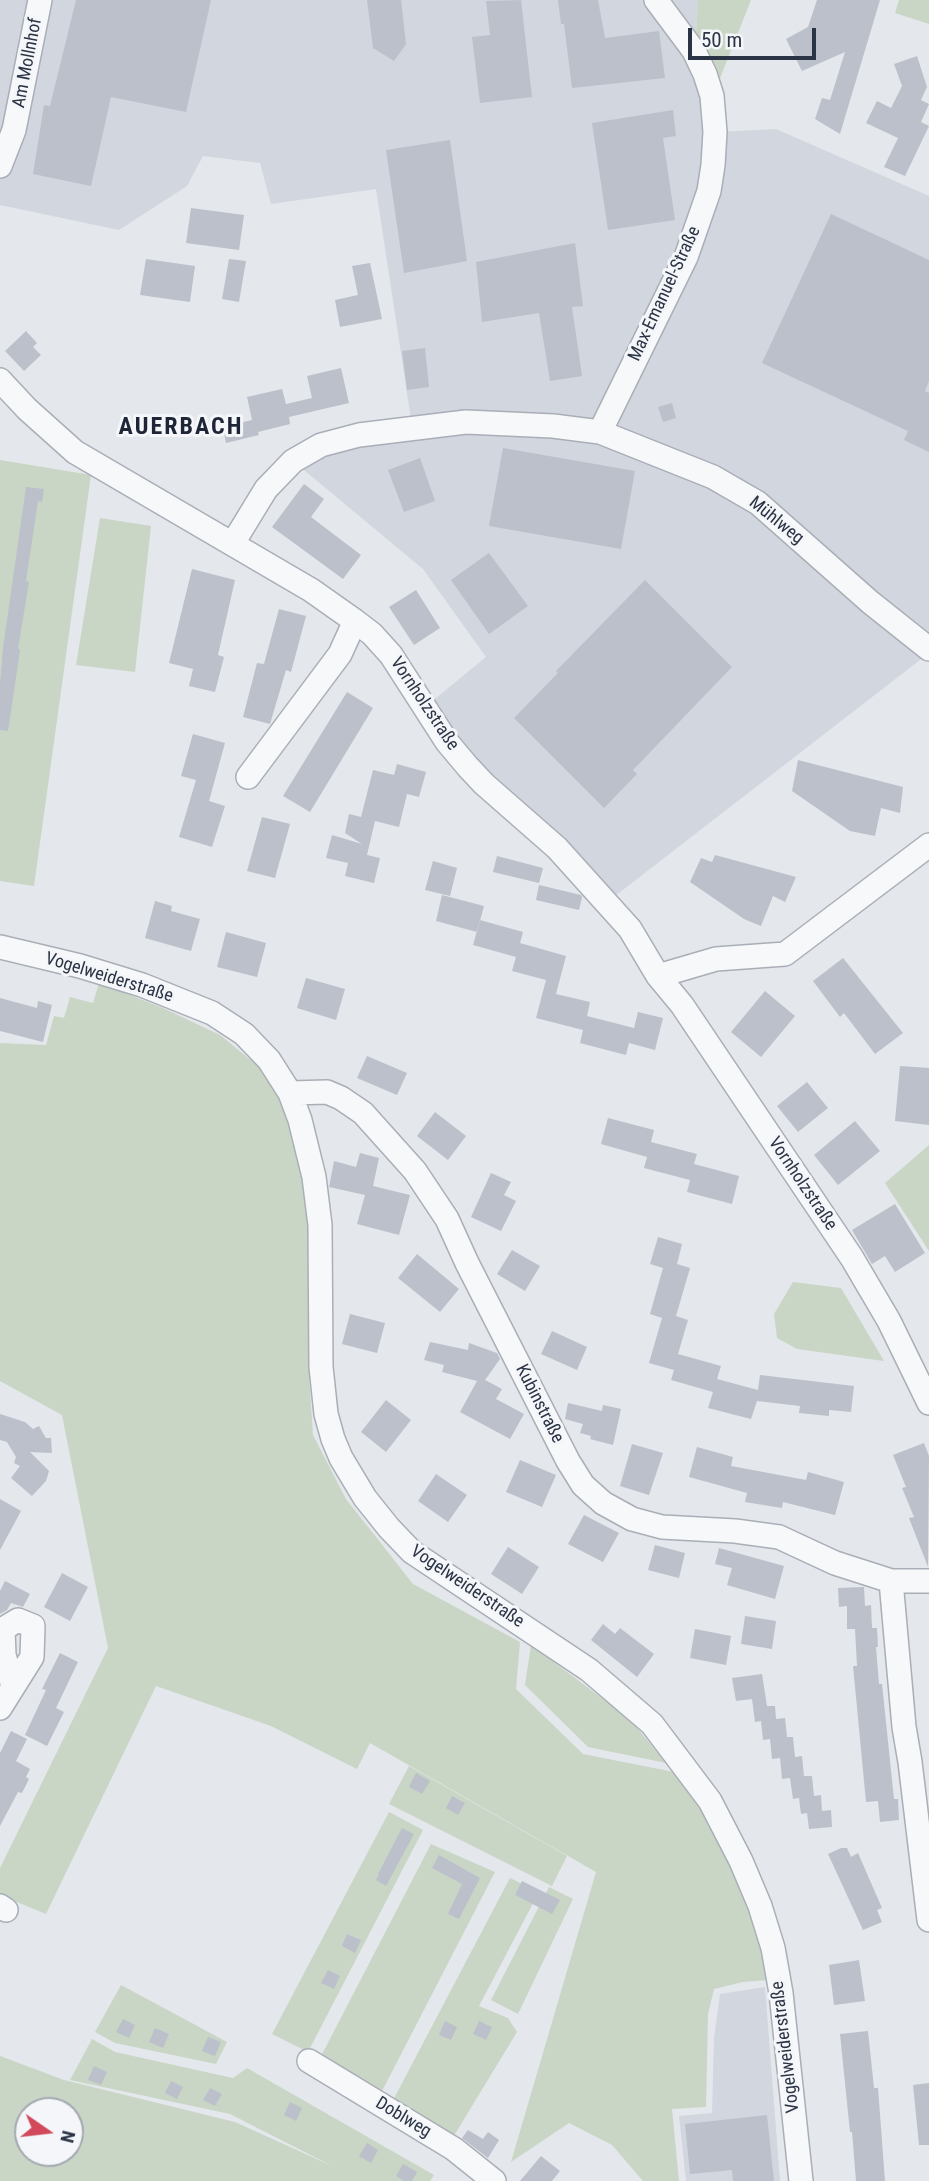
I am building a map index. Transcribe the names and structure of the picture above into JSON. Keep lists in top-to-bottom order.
{
  "streets": {
    "street": [
      "Am Mollnhof",
      "Max-Emanuel-Straße",
      "Mühlweg",
      "Vornholzstraße",
      "Vogelweiderstraße",
      "Kubinstraße",
      "Doblweg"
    ]
  },
  "crossings": [
    ["Max-Emanuel-Straße", "Mühlweg"],
    ["Mühlweg", "Vornholzstraße"],
    ["Vogelweiderstraße", "Kubinstraße"]
  ],
  "districts": ["AUERBACH"],
  "scale_bar": "50 m",
  "north": "right"
}
